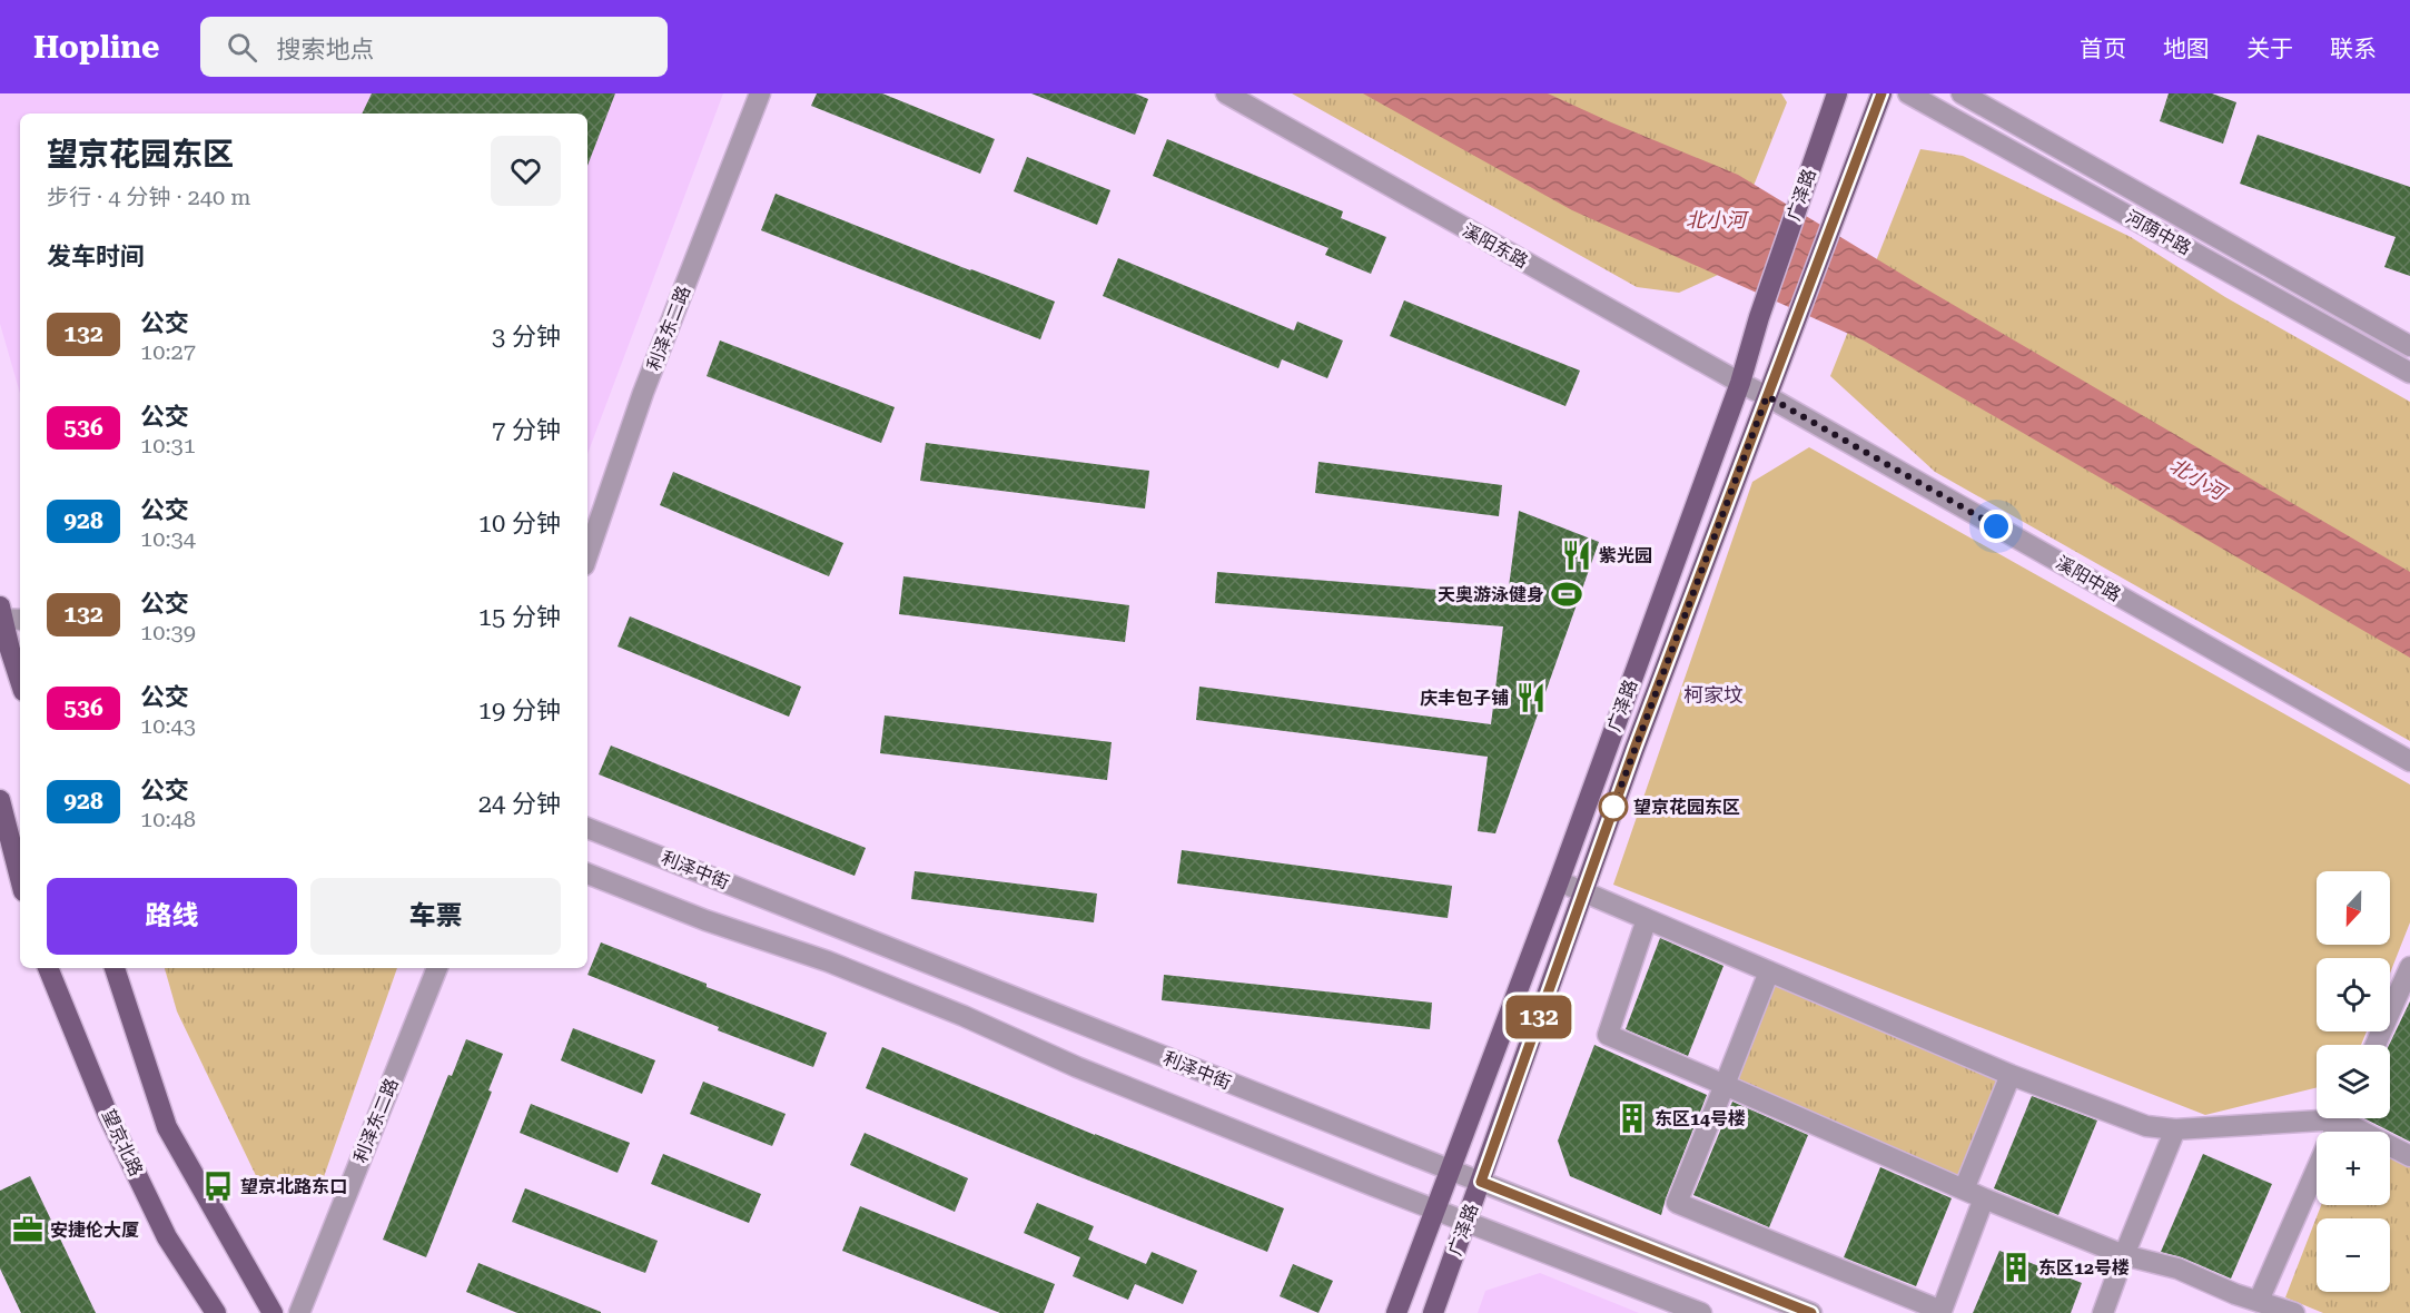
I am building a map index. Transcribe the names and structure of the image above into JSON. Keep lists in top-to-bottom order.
{
  "streets": {
    "main road": ["广泽路", "望京北路"],
    "street": [
      "河荫中路",
      "溪阳东路",
      "利泽东二路",
      "溪阳中路",
      "利泽中街"
    ]
  },
  "crossings": [
    ["广泽路", "溪阳东路"],
    ["广泽路", "溪阳中路"],
    ["广泽路", "利泽中街"],
    ["溪阳东路", "溪阳中路"]
  ],
  "districts": ["柯家坟"],
  "water": ["北小河"],
  "places": {
    "restaurant": ["紫光园", "庆丰包子铺"],
    "sports": ["天奥游泳健身"],
    "other": ["望京花园东区"],
    "building": ["东区14号楼", "东区12号楼"],
    "bus stop": ["望京北路东口"],
    "office": ["安捷伦大厦"]
  },
  "lines": ["bus line 132"],
  "north": "bottom",
  "page": {
    "header": "Hopline",
    "search": "搜索地点",
    "nav": [
      "首页",
      "地图",
      "关于",
      "联系"
    ],
    "on_map": "132",
    "heading": [
      ["望京花园东区", "步行 · 4 分钟 · 240 m"],
      "发车时间"
    ],
    "list": [
      {
        "mark": "132",
        "name": "公交",
        "note": "10:27",
        "value": "3 分钟"
      },
      {
        "mark": "536",
        "name": "公交",
        "note": "10:31",
        "value": "7 分钟"
      },
      {
        "mark": "928",
        "name": "公交",
        "note": "10:34",
        "value": "10 分钟"
      },
      {
        "mark": "132",
        "name": "公交",
        "note": "10:39",
        "value": "15 分钟"
      },
      {
        "mark": "536",
        "name": "公交",
        "note": "10:43",
        "value": "19 分钟"
      },
      {
        "mark": "928",
        "name": "公交",
        "note": "10:48",
        "value": "24 分钟"
      }
    ],
    "buttons": ["路线", "车票"],
    "map_buttons": ["+", "−"]
  }
}
